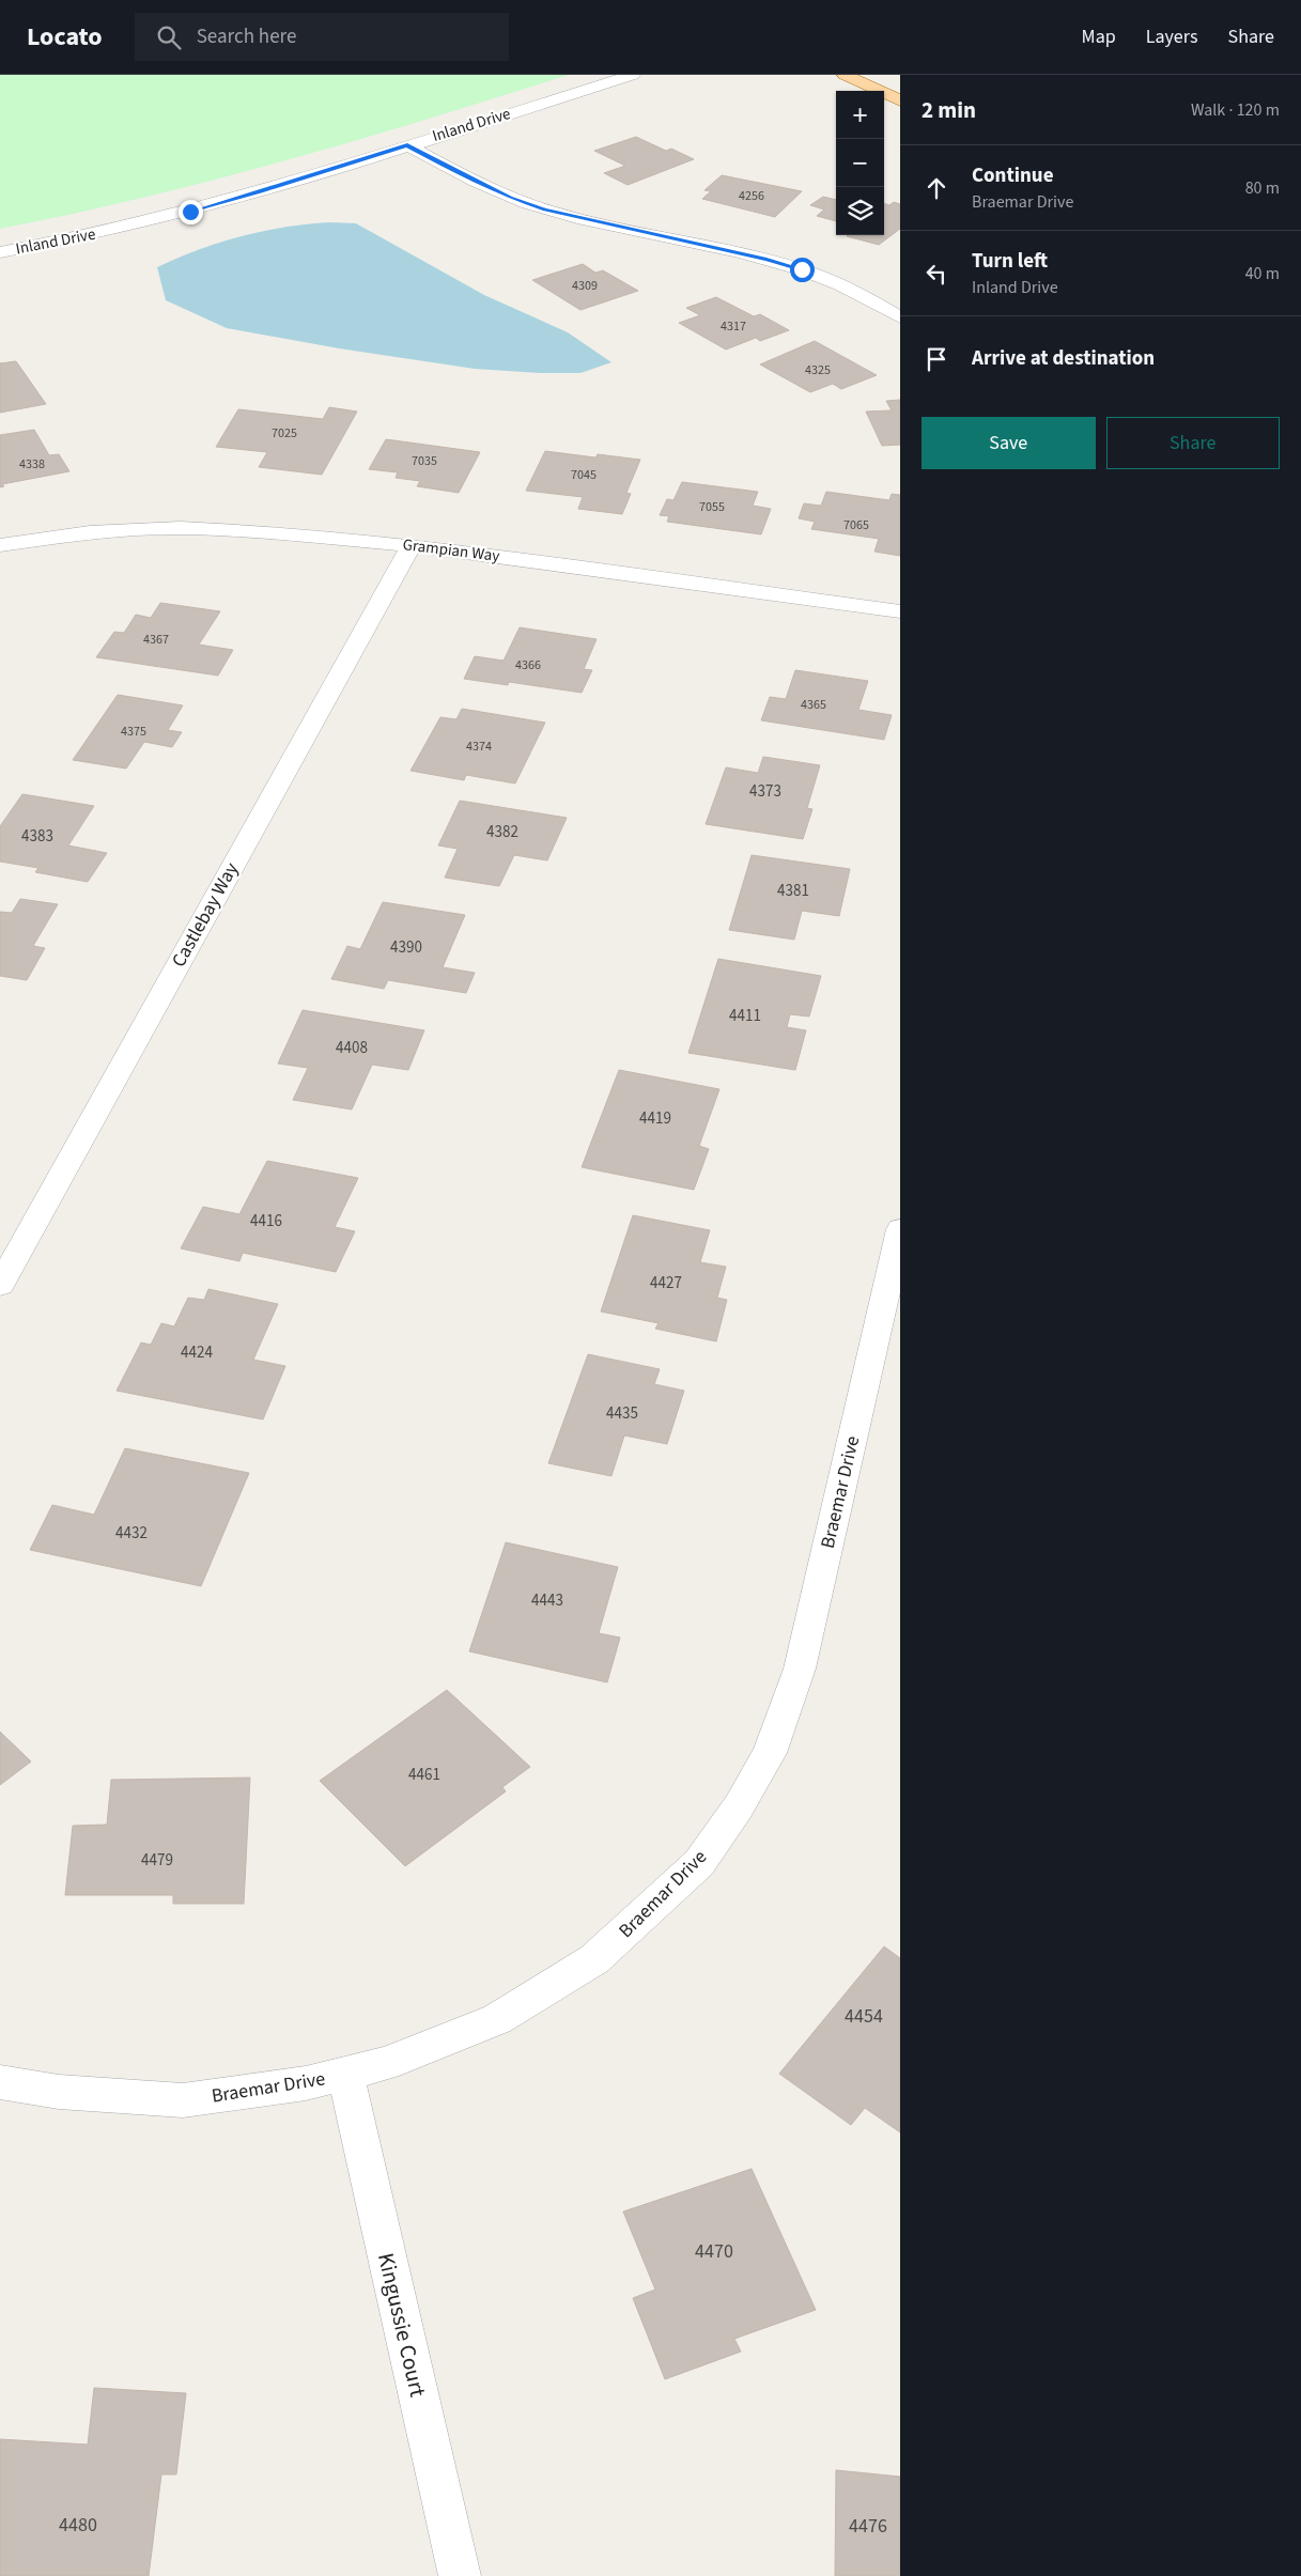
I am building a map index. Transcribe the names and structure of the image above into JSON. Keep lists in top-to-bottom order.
{
  "streets": {
    "street": [
      "Inland Drive",
      "Grampian Way",
      "Castlebay Way",
      "Braemar Drive",
      "Kingussie Court"
    ]
  },
  "crossings": [
    ["Grampian Way", "Castlebay Way"],
    ["Braemar Drive", "Kingussie Court"]
  ],
  "house_numbers": [
    "4256",
    "4309",
    "4317",
    "4325",
    "7025",
    "7035",
    "4338",
    "7045",
    "7055",
    "7065",
    "4367",
    "4366",
    "4365",
    "4375",
    "4374",
    "4373",
    "4382",
    "4383",
    "4381",
    "4390",
    "4411",
    "4408",
    "4419",
    "4416",
    "4427",
    "4424",
    "4435",
    "4432",
    "4443",
    "4461",
    "4479",
    "4454",
    "4470",
    "4480",
    "4476"
  ],
  "page": {
    "header": "Locato",
    "search": "Search here",
    "nav": ["Map", "Layers", "Share"],
    "heading": ["2 min", "Walk · 120 m"],
    "map_buttons": ["+", "−"],
    "list": [
      ["Continue", "Braemar Drive", "80 m"],
      ["Turn left", "Inland Drive", "40 m"],
      "Arrive at destination"
    ],
    "buttons": ["Save", "Share"]
  }
}
